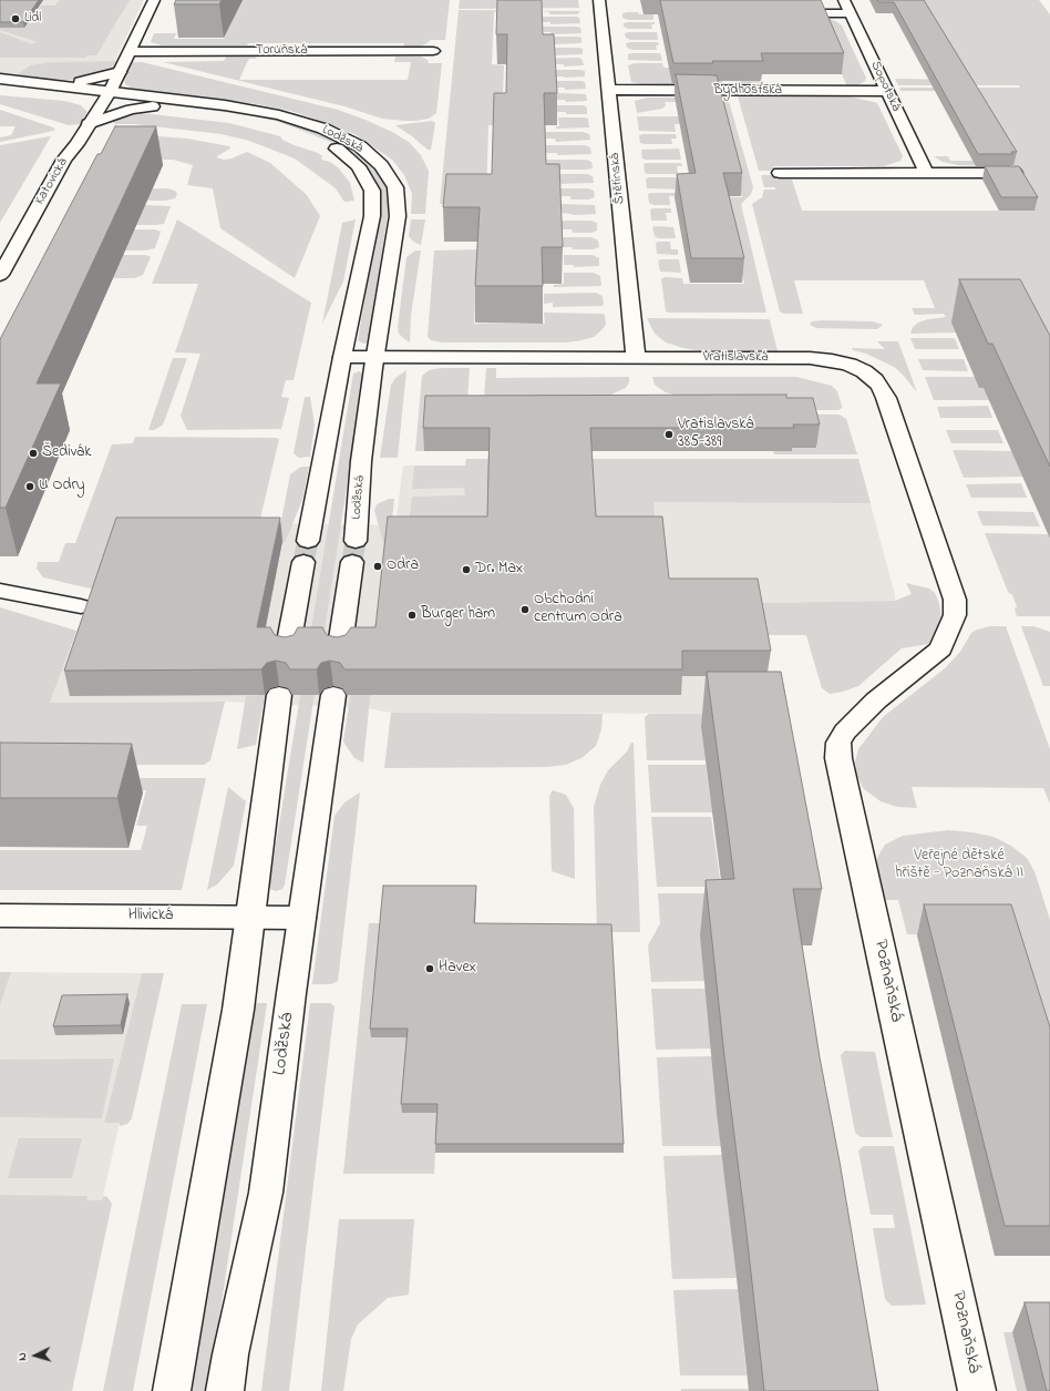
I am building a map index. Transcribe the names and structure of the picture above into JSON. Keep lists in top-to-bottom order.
{
  "streets": {
    "street": [
      "Toruňská",
      "Sopotská",
      "Bydhošťská",
      "Lodžská",
      "Štětínská",
      "Katovická",
      "Vratislavská",
      "Hlivická",
      "Poznaňská"
    ]
  },
  "crossings": [
    ["Sopotská", "Bydhošťská"],
    ["Bydhošťská", "Štětínská"],
    ["Lodžská", "Katovická"],
    ["Lodžská", "Vratislavská"],
    ["Lodžská", "Hlivická"],
    ["Štětínská", "Vratislavská"],
    ["Vratislavská", "Poznaňská"]
  ],
  "parks": ["Veřejné dětské hřiště - Poznaňská II"],
  "places": [
    "Lidl",
    "Vratislavská 385-389",
    "Šedivák",
    "U Odry",
    "Odra",
    "Dr. Max",
    "Obchodní centrum Odra",
    "Burger ham",
    "Havex"
  ],
  "north": "left"
}
